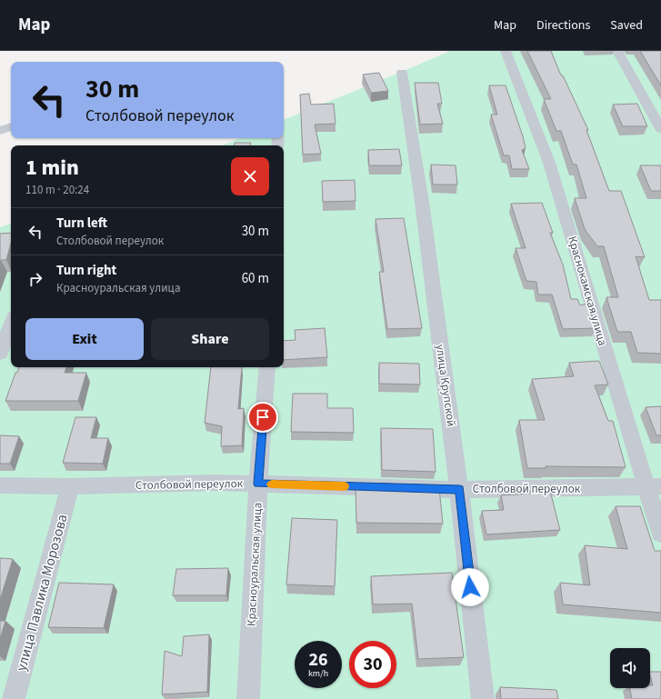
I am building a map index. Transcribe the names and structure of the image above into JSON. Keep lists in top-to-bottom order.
{
  "streets": {
    "street": [
      "Краснокамская улица",
      "улица Крупской",
      "Столбовой переулок",
      "Красноуральская улица",
      "улица Павлика Морозова"
    ]
  },
  "crossings": [
    ["Краснокамская улица", "Столбовой переулок"],
    ["улица Крупской", "Столбовой переулок"],
    ["Столбовой переулок", "Красноуральская улица"],
    ["Столбовой переулок", "улица Павлика Морозова"]
  ],
  "page": {
    "header": "Map",
    "nav": ["Map", "Directions", "Saved"],
    "turn": ["30 m", "Столбовой переулок"],
    "heading": ["1 min", "110 m · 20:24"],
    "list": [
      {
        "name": "Turn left",
        "note": "Столбовой переулок",
        "value": "30 m"
      },
      {
        "name": "Turn right",
        "note": "Красноуральская улица",
        "value": "60 m"
      }
    ],
    "buttons": ["Exit", "Share"],
    "speed": "26 km/h",
    "limit": "30"
  }
}
